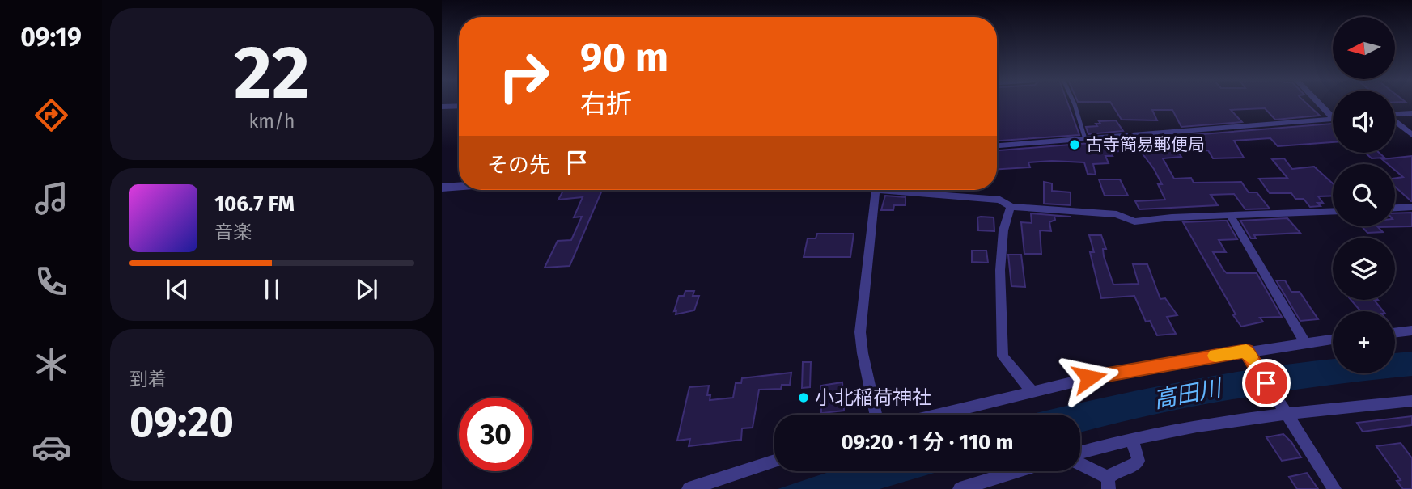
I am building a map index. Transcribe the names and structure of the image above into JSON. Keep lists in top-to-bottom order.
{
  "water": ["高田川"],
  "places": ["古寺簡易郵便局", "小北稲荷神社"],
  "north": "left",
  "page": {
    "tabs": "09:19",
    "tile": [
      ["22", "km/h"],
      ["到着", "09:20"]
    ],
    "map_buttons": "+",
    "turn": ["90 m", "右折"],
    "then": "その先",
    "song": ["106.7 FM", "音楽"],
    "limit": "30",
    "trip": "09:20 · 1 分 · 110 m"
  }
}
